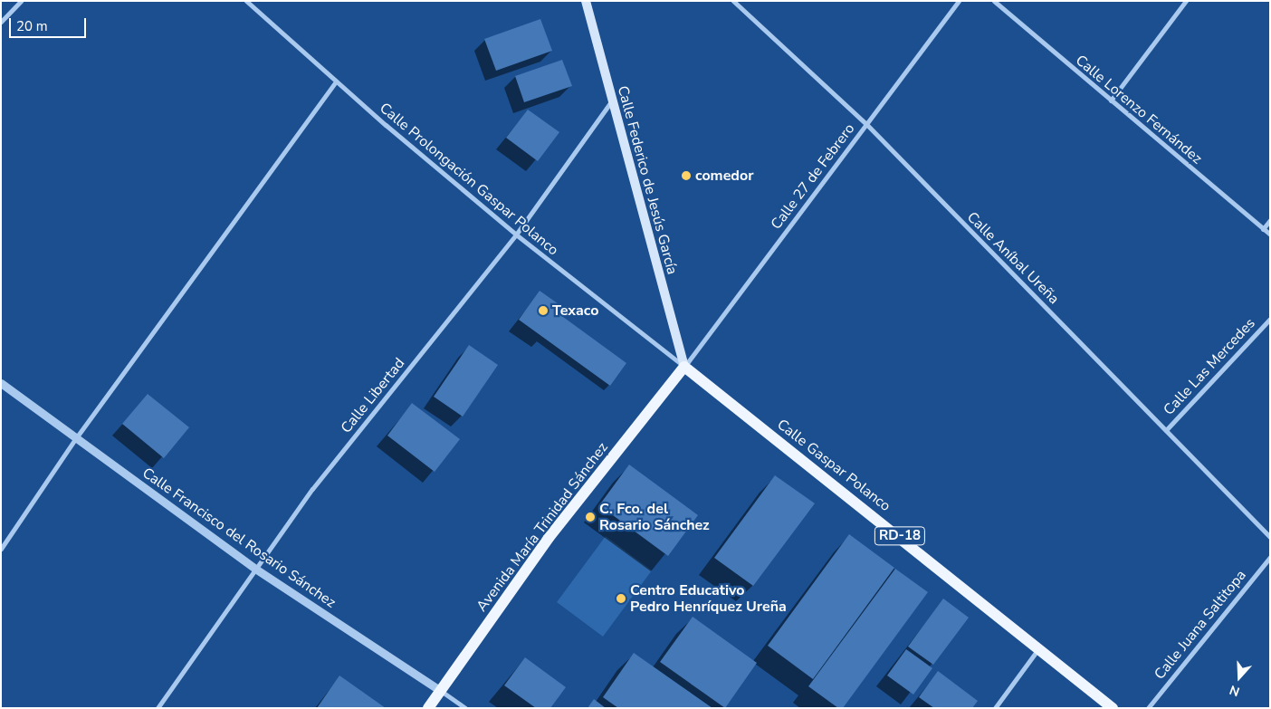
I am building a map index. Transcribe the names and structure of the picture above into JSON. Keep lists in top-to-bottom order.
{
  "streets": {
    "main road": [
      "Calle Federico de Jesús García",
      "Calle Gaspar Polanco",
      "Avenida María Trinidad Sánchez",
      "RD-18"
    ],
    "street": [
      "Calle Lorenzo Fernández",
      "Calle 27 de Febrero",
      "Calle Prolongación Gaspar Polanco",
      "Calle Aníbal Ureña",
      "Calle Las Mercedes",
      "Calle Libertad",
      "Calle Francisco del Rosario Sánchez",
      "Calle Juana Saltitopa"
    ]
  },
  "crossings": [
    ["Calle 27 de Febrero", "Calle Prolongación Gaspar Polanco"],
    ["Calle 27 de Febrero", "Calle Federico de Jesús García"],
    ["Calle 27 de Febrero", "Calle Aníbal Ureña"],
    ["Calle 27 de Febrero", "Calle Gaspar Polanco"],
    ["Calle 27 de Febrero", "Avenida María Trinidad Sánchez"],
    ["Calle Prolongación Gaspar Polanco", "Calle Federico de Jesús García"],
    ["Calle Prolongación Gaspar Polanco", "Calle Libertad"],
    ["Calle Prolongación Gaspar Polanco", "Calle Gaspar Polanco"],
    ["Calle Prolongación Gaspar Polanco", "Avenida María Trinidad Sánchez"],
    ["Calle Federico de Jesús García", "Calle Libertad"],
    ["Calle Federico de Jesús García", "Calle Gaspar Polanco"],
    ["Calle Federico de Jesús García", "Avenida María Trinidad Sánchez"],
    ["Calle Aníbal Ureña", "Calle Las Mercedes"],
    ["Calle Libertad", "Calle Francisco del Rosario Sánchez"],
    ["Calle Gaspar Polanco", "Avenida María Trinidad Sánchez"],
    ["Avenida María Trinidad Sánchez", "Calle Francisco del Rosario Sánchez"]
  ],
  "places": [
    "comedor",
    "Texaco",
    "C. Fco. del Rosario Sánchez",
    "Centro Educativo Pedro Henríquez Ureña"
  ],
  "scale_bar": "20 m",
  "north": "bottom"
}
